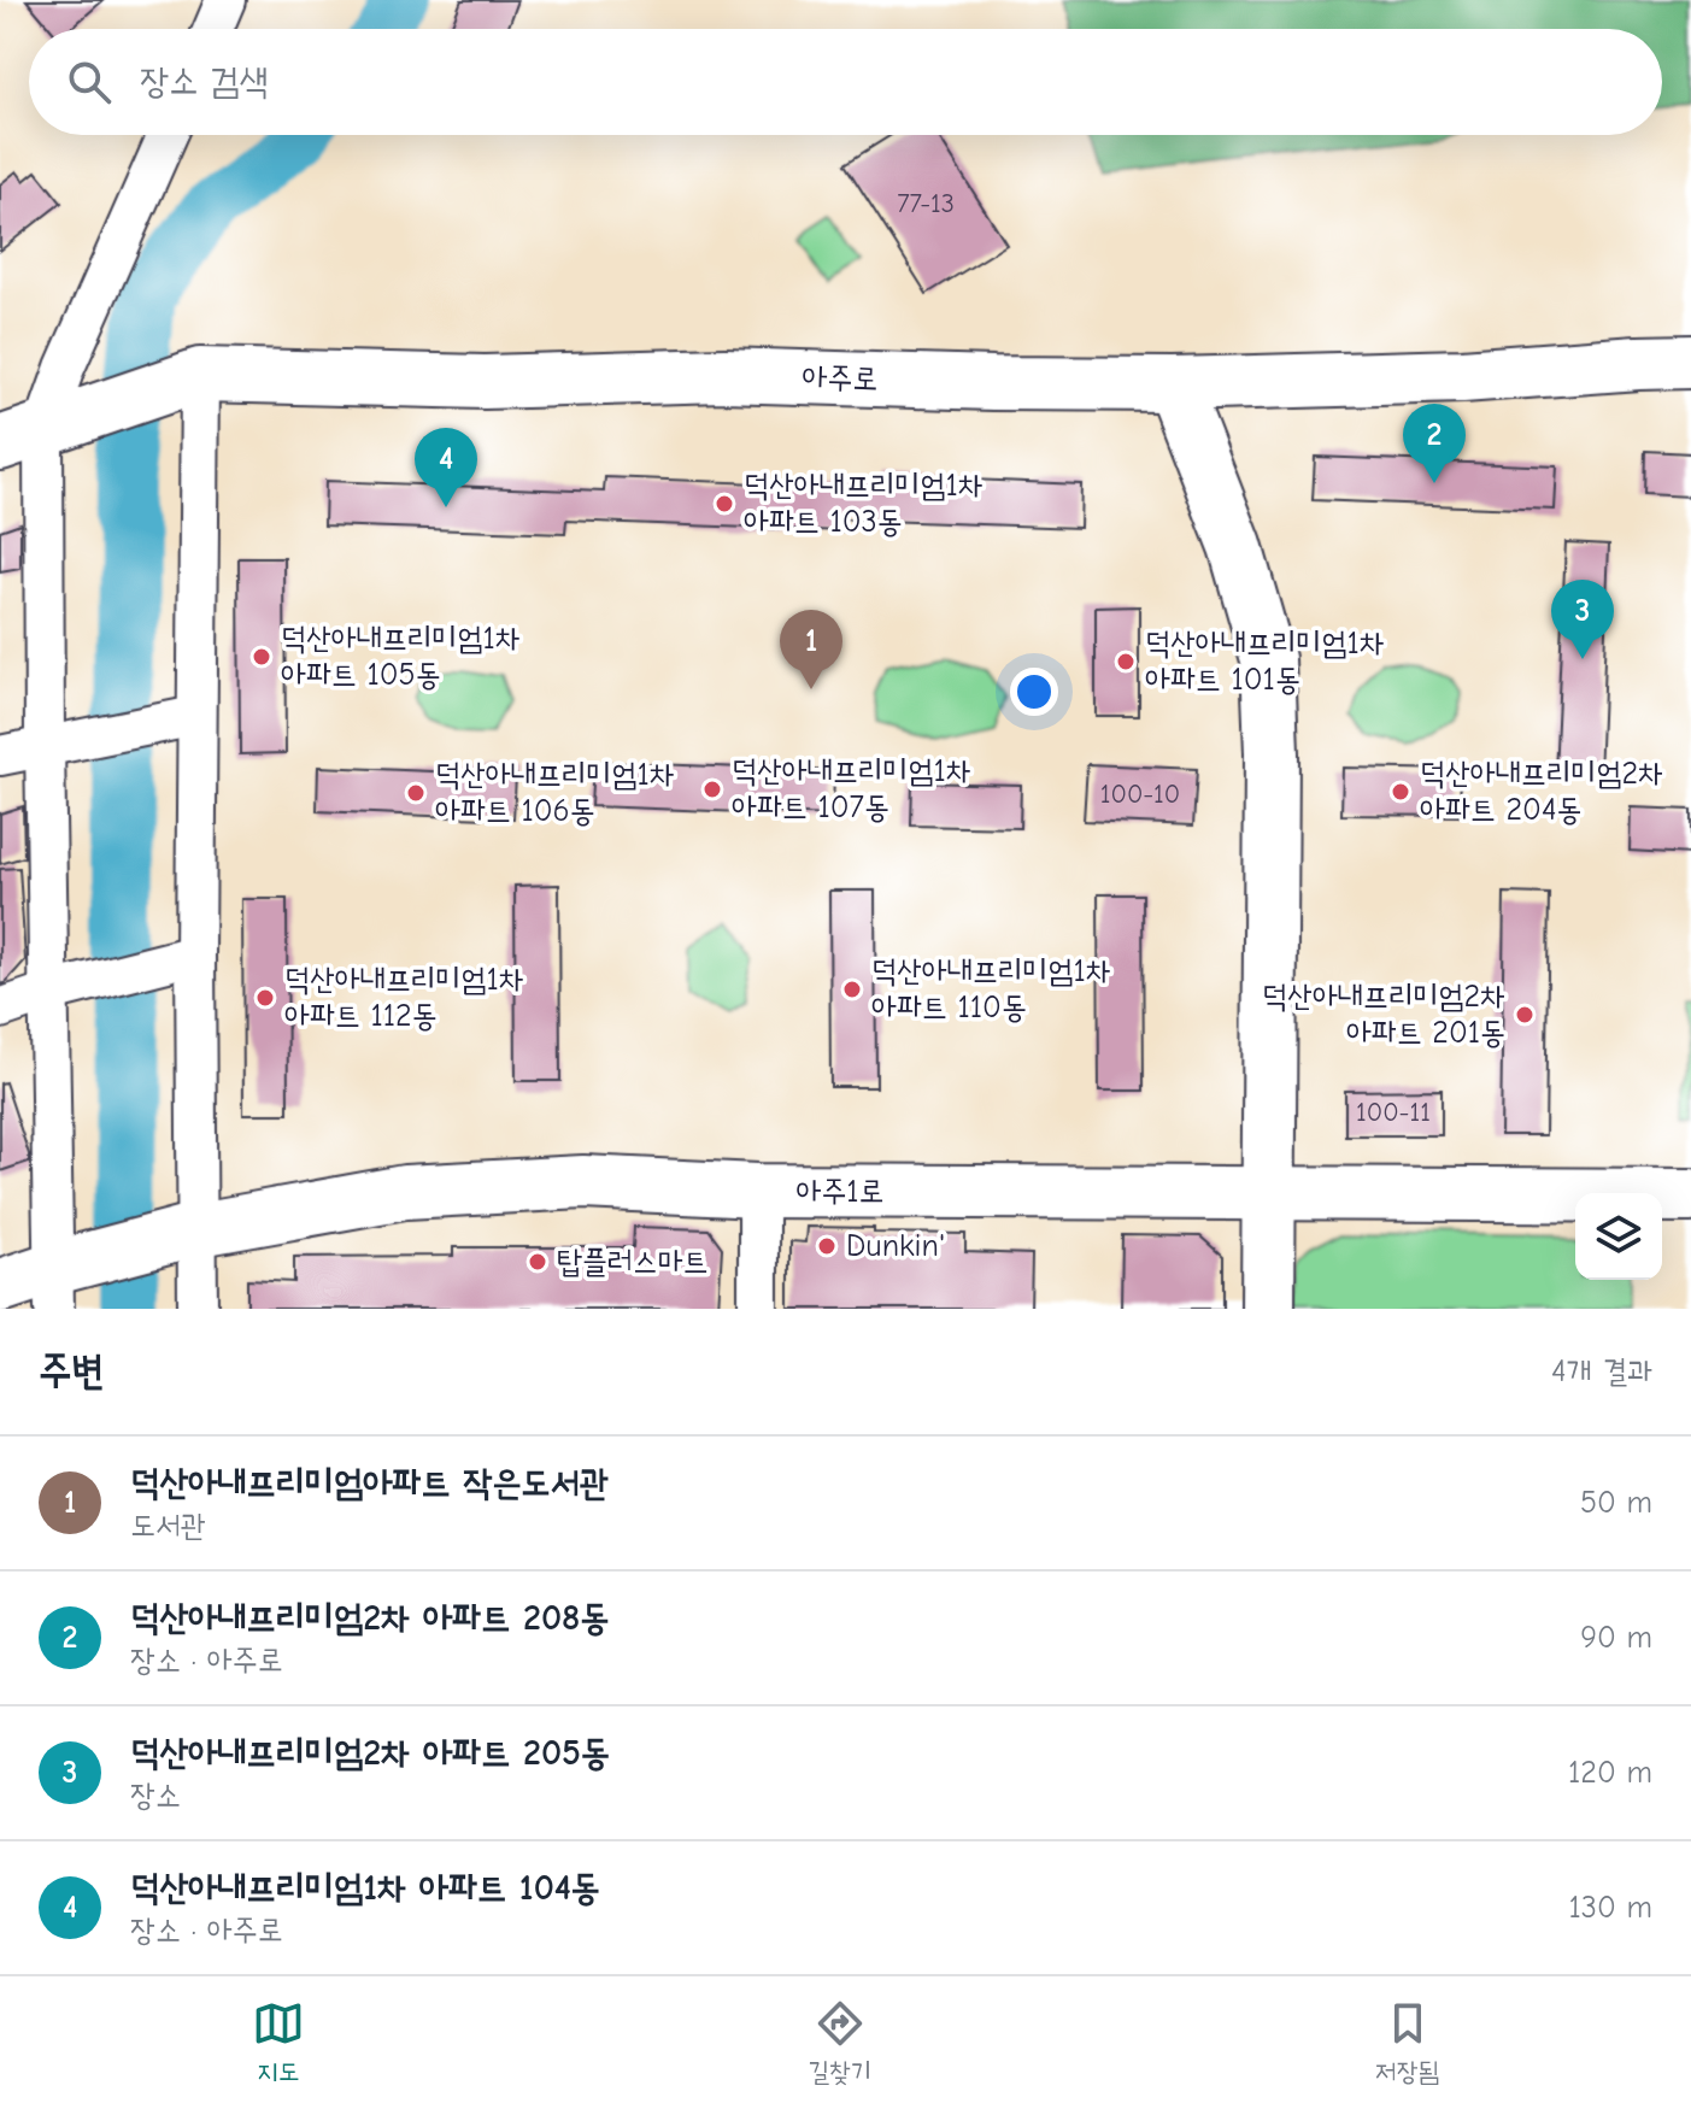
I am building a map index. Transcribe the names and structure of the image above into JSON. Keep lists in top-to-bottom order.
{
  "streets": {
    "street": ["아주로", "아주1로"]
  },
  "places": [
    "덕산아내프리미엄1차 아파트 103동",
    "덕산아내프리미엄1차 아파트 105동",
    "덕산아내프리미엄1차 아파트 101동",
    "덕산아내프리미엄1차 아파트 107동",
    "덕산아내프리미엄2차 아파트 204동",
    "덕산아내프리미엄1차 아파트 106동",
    "덕산아내프리미엄1차 아파트 110동",
    "덕산아내프리미엄1차 아파트 112동",
    "덕산아내프리미엄2차 아파트 201동",
    "Dunkin'",
    "탑플러스마트"
  ],
  "house_numbers": ["77-13", "100-10", "100-11"],
  "page": {
    "search": "장소 검색",
    "pins": [
      "2",
      "4",
      "3",
      "1"
    ],
    "heading": ["주변", "4개 결과"],
    "list": [
      {
        "mark": "1",
        "name": "덕산아내프리미엄아파트 작은도서관",
        "note": "도서관",
        "value": "50 m"
      },
      {
        "mark": "2",
        "name": "덕산아내프리미엄2차 아파트 208동",
        "note": "장소 · 아주로",
        "value": "90 m"
      },
      {
        "mark": "3",
        "name": "덕산아내프리미엄2차 아파트 205동",
        "note": "장소",
        "value": "120 m"
      },
      {
        "mark": "4",
        "name": "덕산아내프리미엄1차 아파트 104동",
        "note": "장소 · 아주로",
        "value": "130 m"
      }
    ],
    "nav": ["지도", "길찾기", "저장됨"]
  }
}
